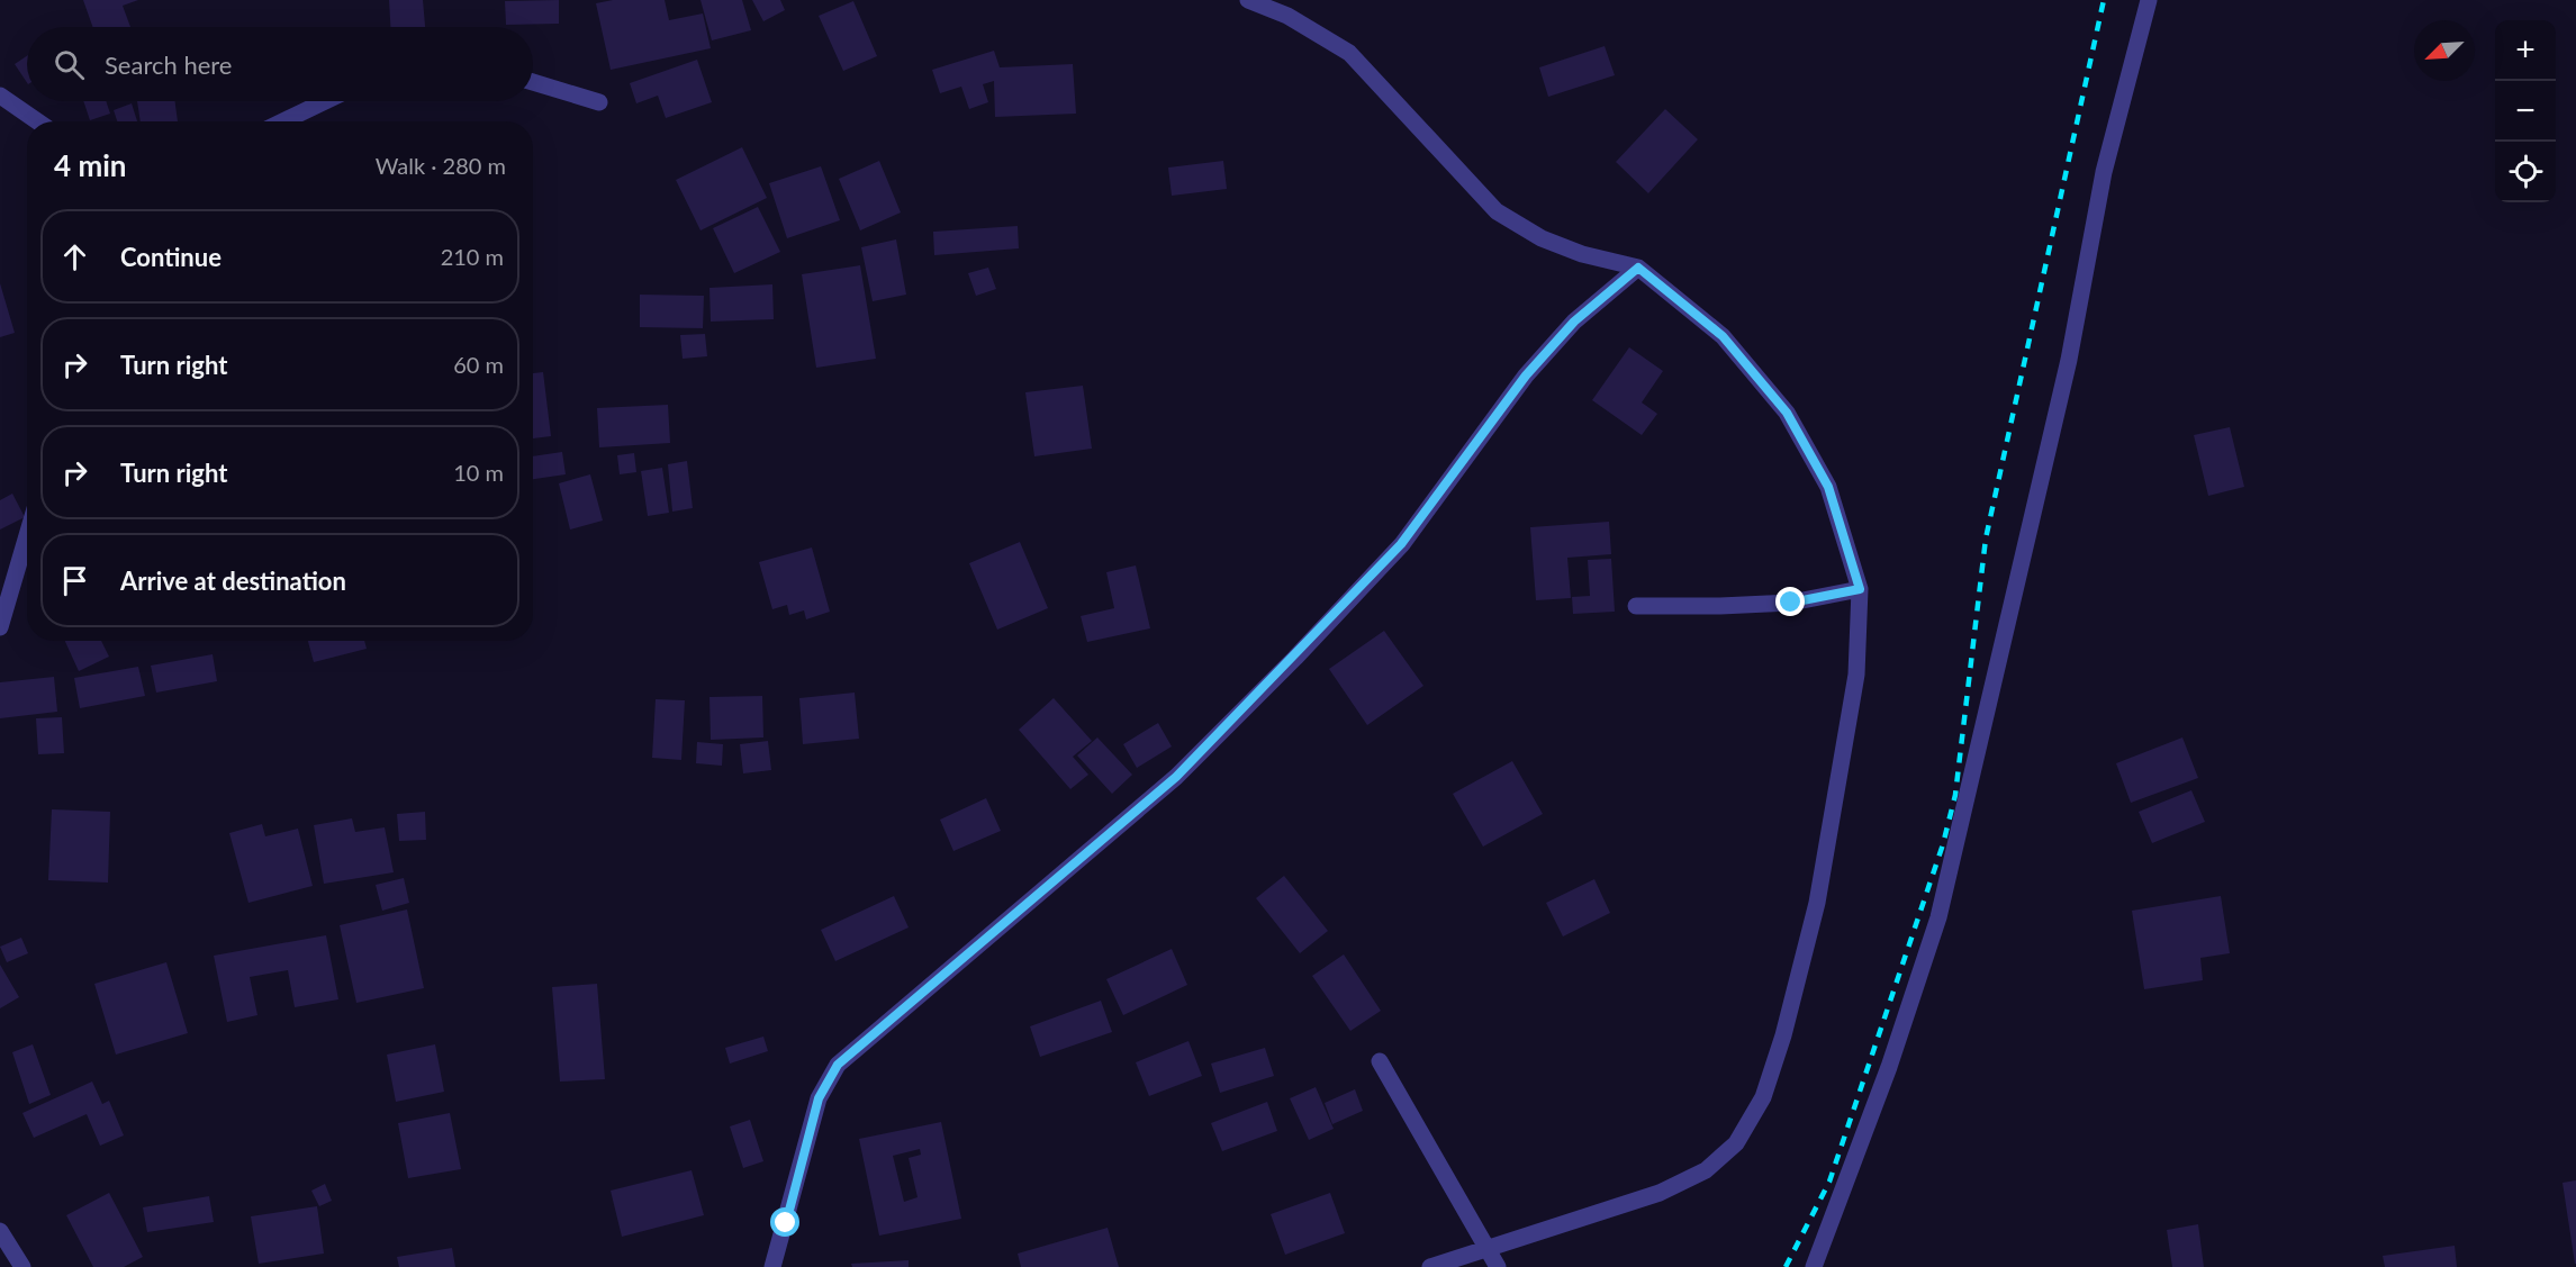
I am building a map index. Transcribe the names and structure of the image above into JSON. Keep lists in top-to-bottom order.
{
  "north": "bottom left",
  "page": {
    "map_buttons": ["+", "−"],
    "search": "Search here",
    "heading": ["4 min", "Walk · 280 m"],
    "list": [
      ["Continue", "210 m"],
      ["Turn right", "60 m"],
      ["Turn right", "10 m"],
      "Arrive at destination"
    ]
  }
}
